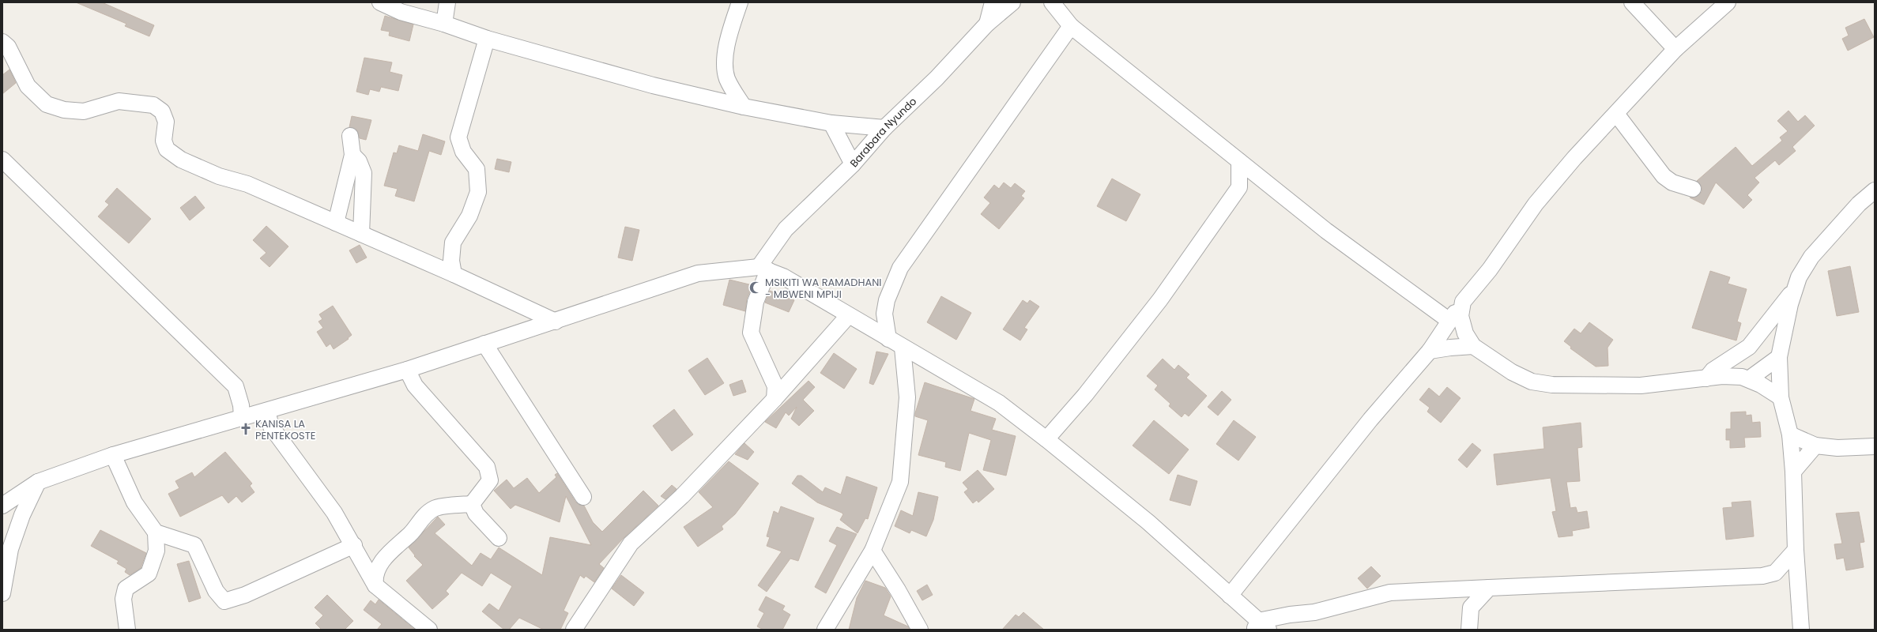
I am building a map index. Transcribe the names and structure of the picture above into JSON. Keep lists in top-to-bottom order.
{
  "streets": {
    "street": ["Barabara Nyundo"]
  },
  "places": {
    "mosque": ["MSIKITI WA RAMADHANI - MBWENI MPIJI"],
    "church": ["KANISA LA PENTEKOSTE"]
  }
}
